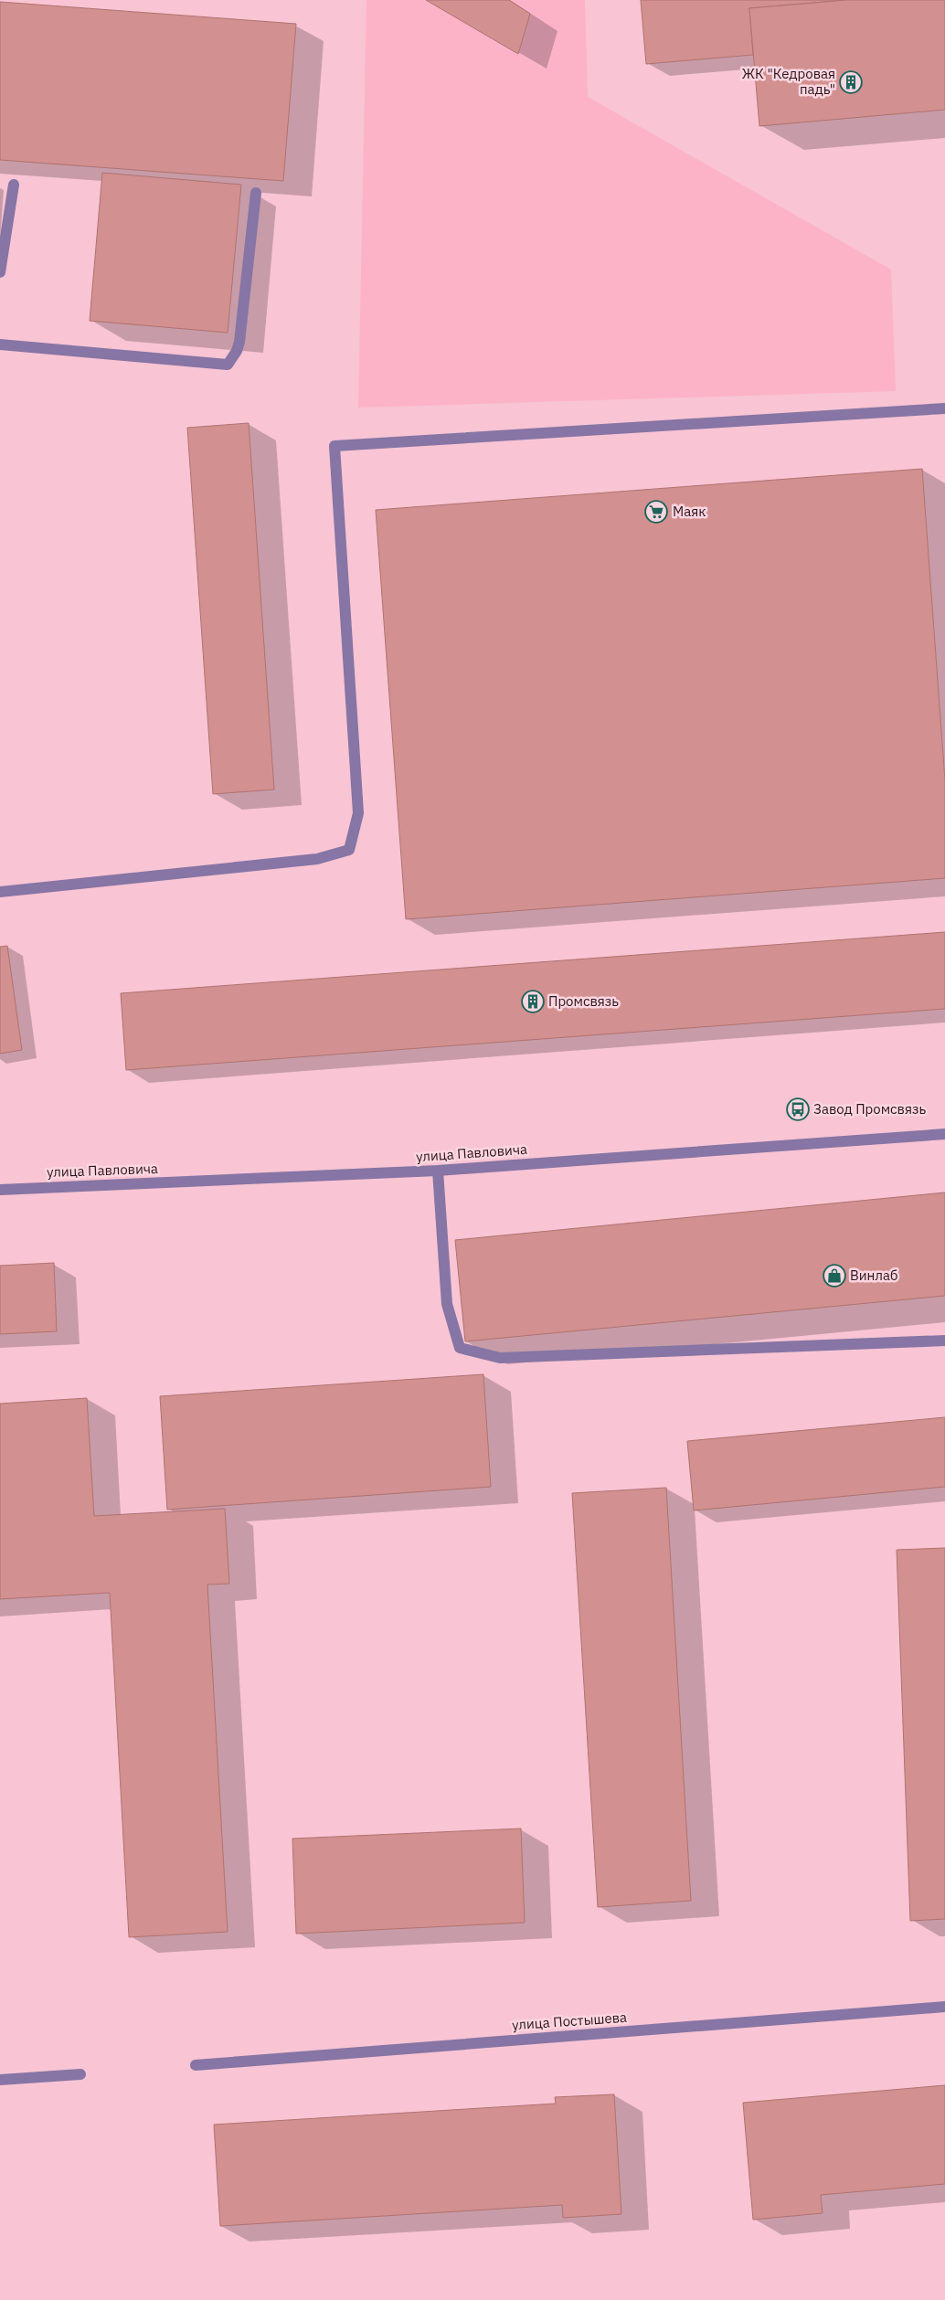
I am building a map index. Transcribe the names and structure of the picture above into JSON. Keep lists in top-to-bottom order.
{
  "streets": {
    "street": ["улица Павловича", "улица Постышева"]
  },
  "places": {
    "building": ["ЖК \"Кедровая падь\"", "Промсвязь"],
    "supermarket": ["Маяк"],
    "bus stop": ["Завод Промсвязь"],
    "shop": ["Винлаб"]
  }
}
